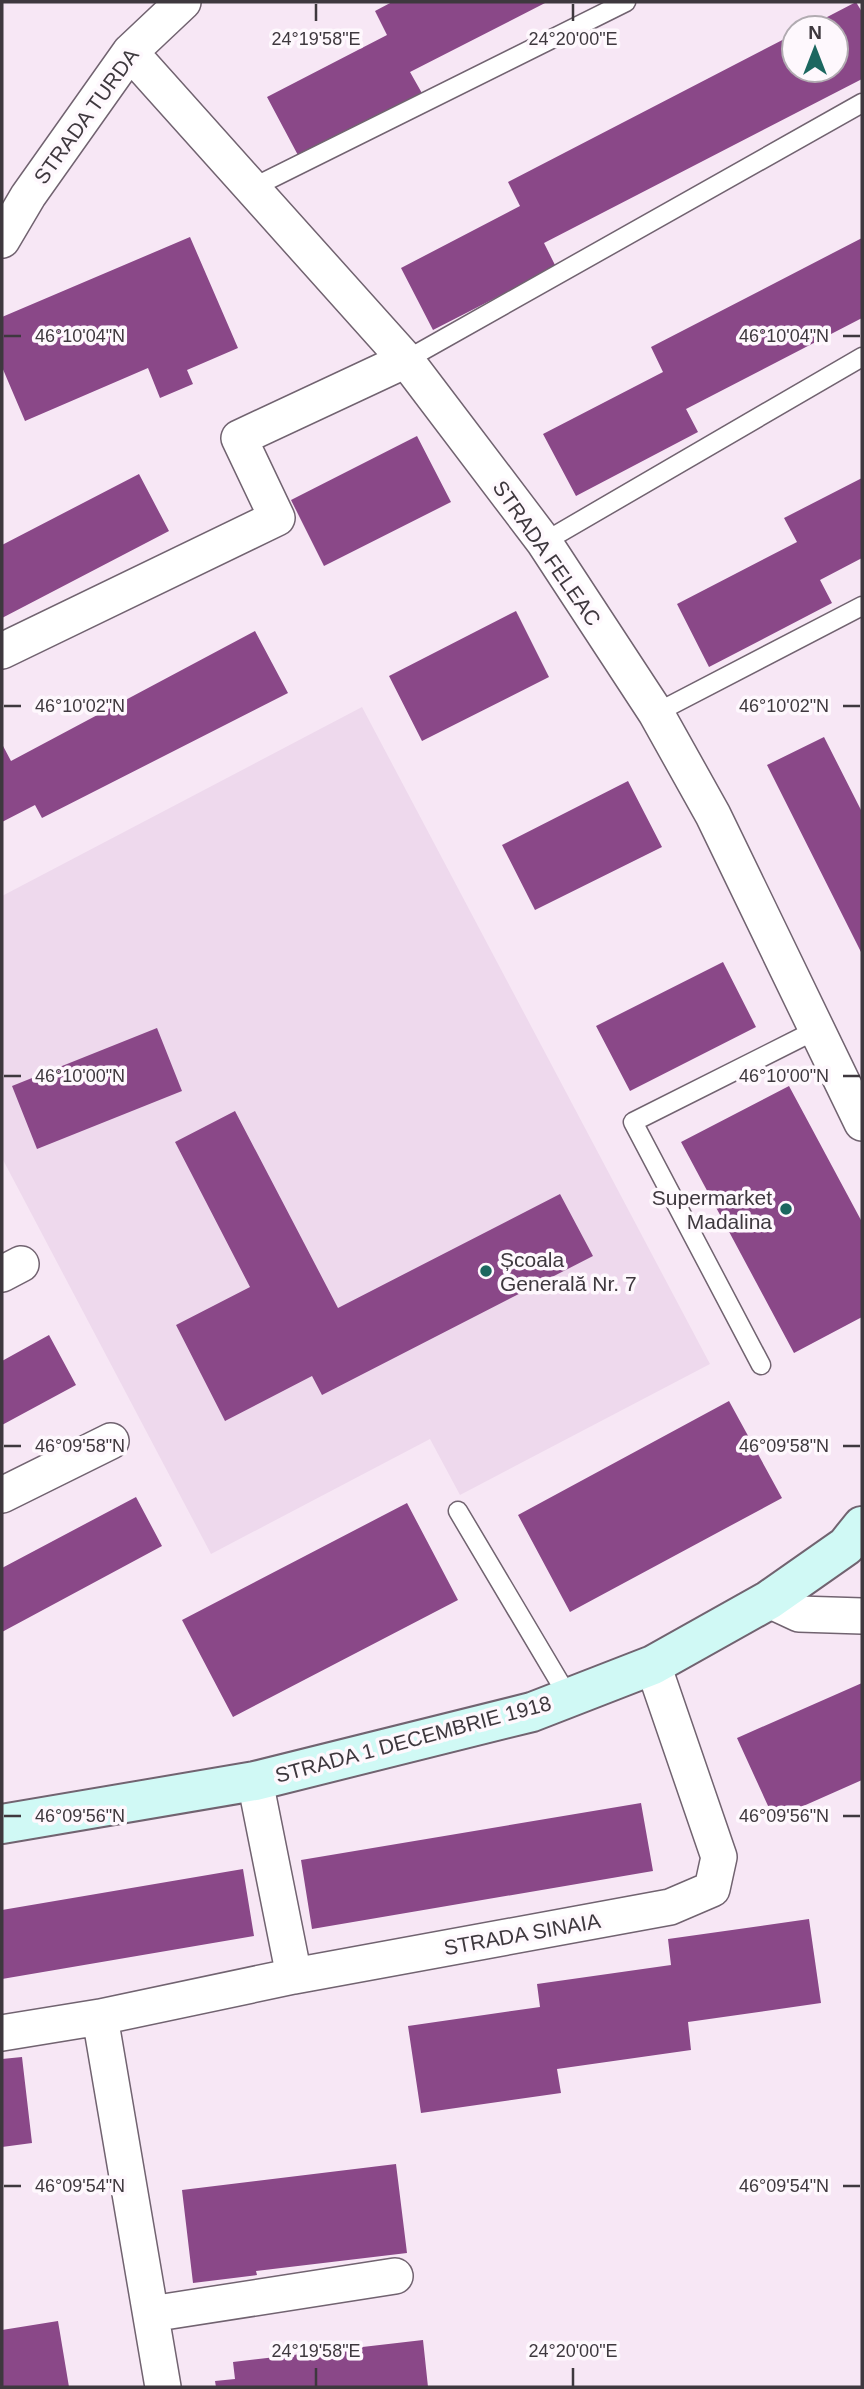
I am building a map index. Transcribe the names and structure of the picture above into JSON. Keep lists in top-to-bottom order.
{
  "streets": {
    "main road": ["STRADA 1 DECEMBRIE 1918"],
    "street": ["STRADA TURDA", "STRADA FELEAC", "STRADA SINAIA"]
  },
  "crossings": [
    ["STRADA TURDA", "STRADA FELEAC"],
    ["STRADA 1 DECEMBRIE 1918", "STRADA SINAIA"]
  ],
  "places": ["Supermarket Madalina", "Școala Generală Nr. 7"],
  "north": "top",
  "coordinates": [
    "24°19'58\"E",
    "24°20'00\"E",
    "46°10'04\"N",
    "46°10'02\"N",
    "46°10'00\"N",
    "46°09'58\"N",
    "46°09'56\"N",
    "46°09'54\"N"
  ]
}
